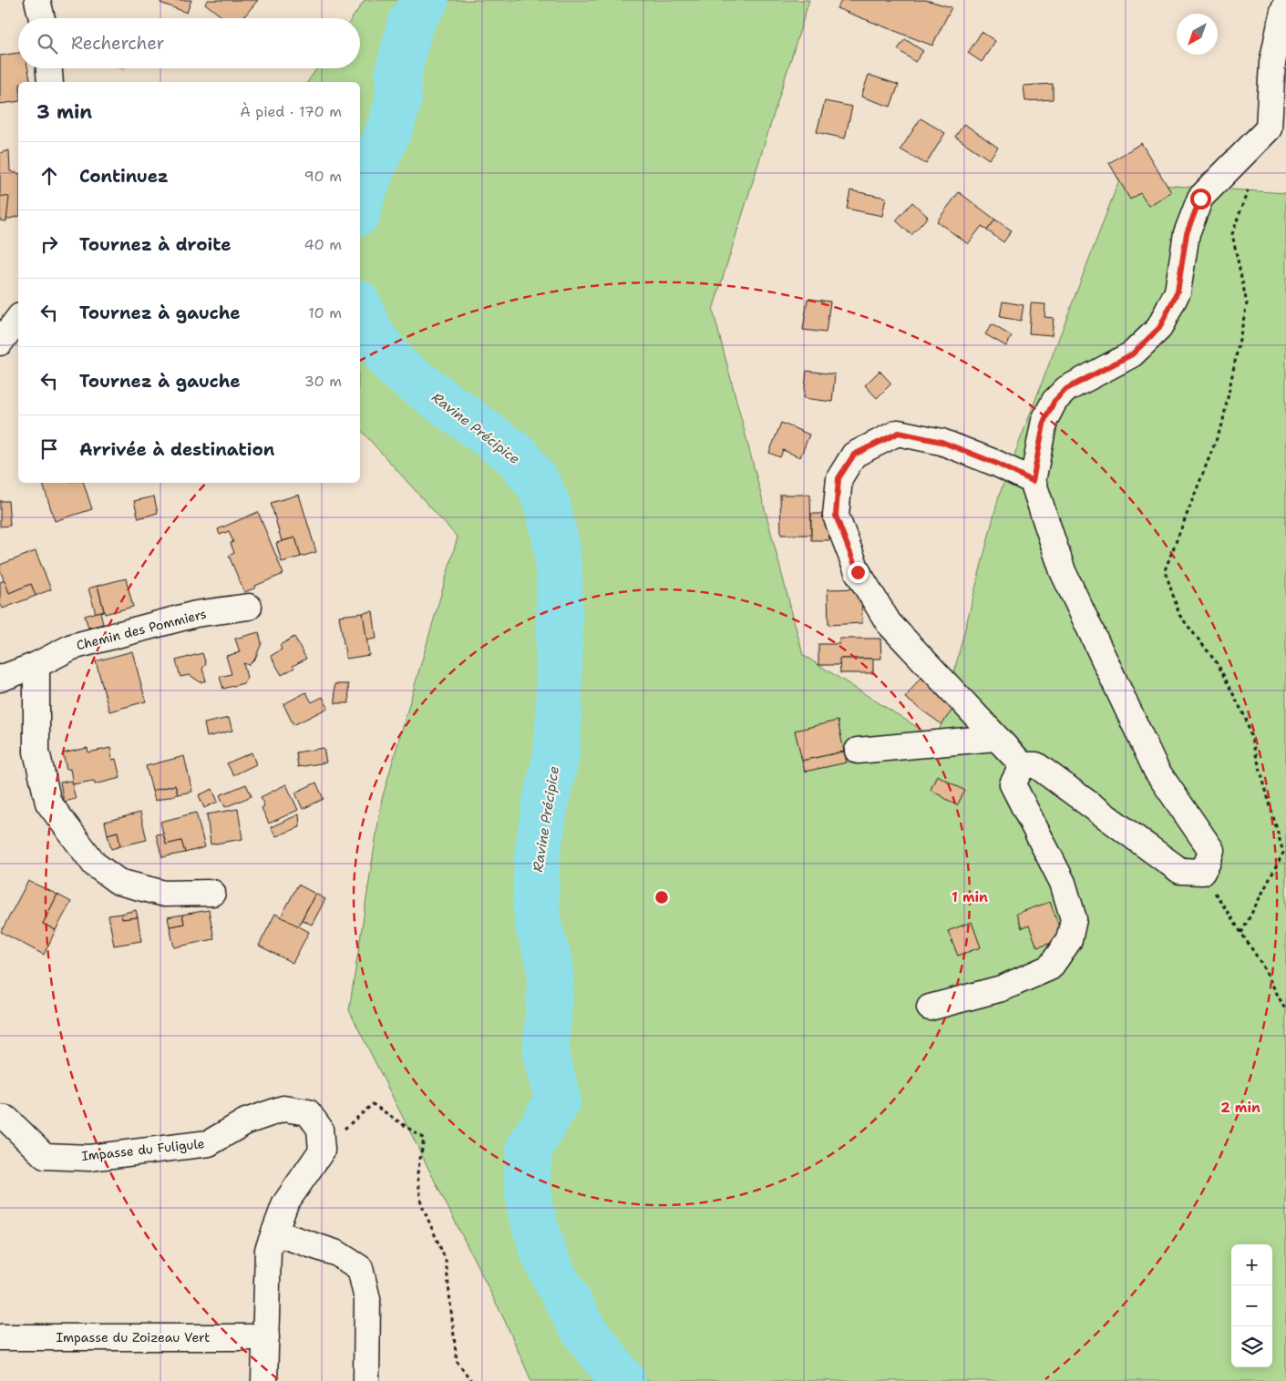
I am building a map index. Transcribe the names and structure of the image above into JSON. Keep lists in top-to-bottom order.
{
  "streets": {
    "street": ["Chemin des Pommiers", "Impasse du Fuligule", "Impasse du Zoizeau Vert"]
  },
  "water": ["Ravine Précipice"],
  "north": "bottom left",
  "page": {
    "search": "Rechercher",
    "heading": ["3 min", "À pied · 170 m"],
    "list": [
      ["Continuez", "90 m"],
      ["Tournez à droite", "40 m"],
      ["Tournez à gauche", "10 m"],
      ["Tournez à gauche", "30 m"],
      "Arrivée à destination"
    ],
    "map_buttons": ["+", "−"]
  },
  "rings": ["1 min", "2 min"]
}
